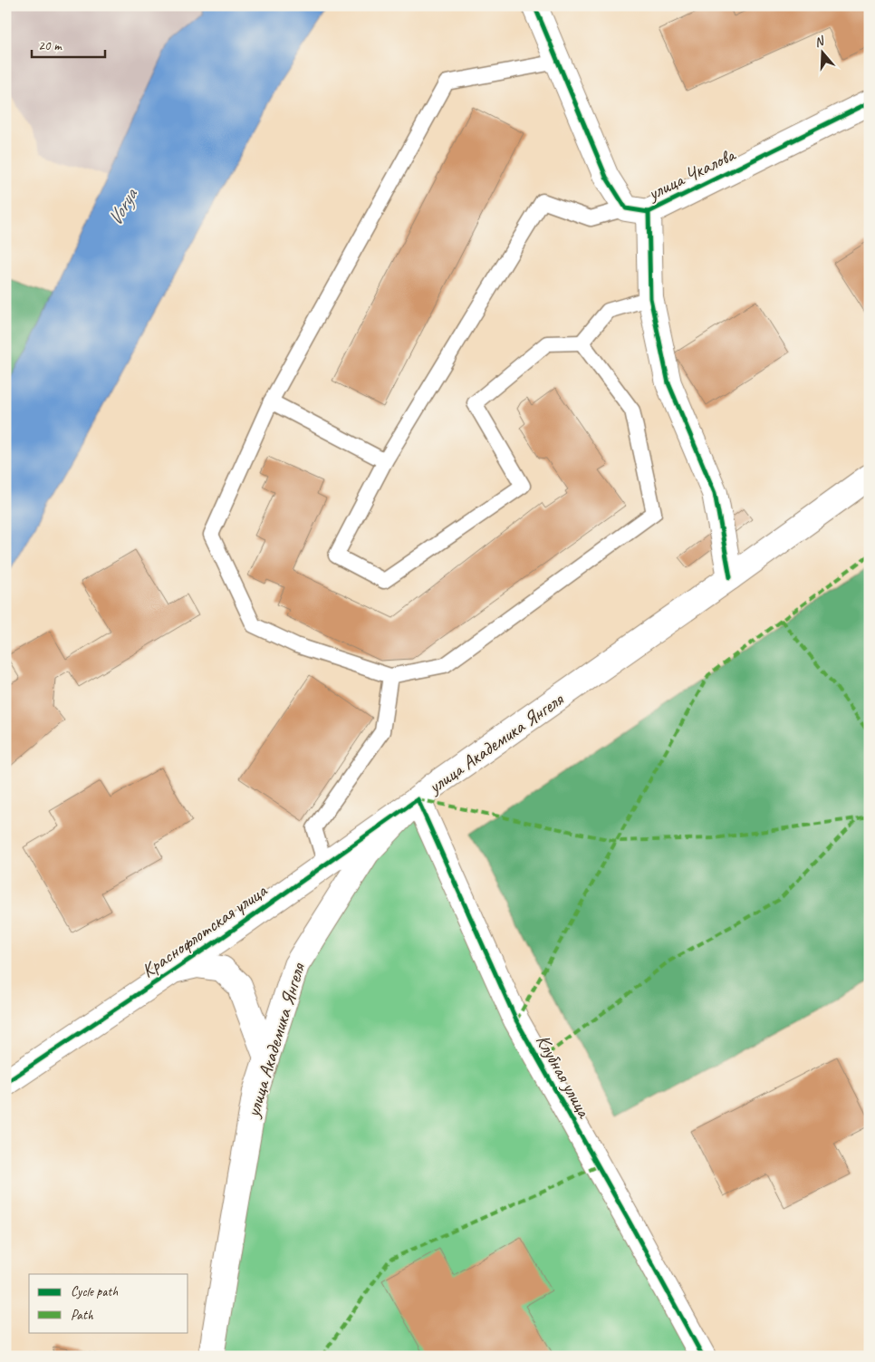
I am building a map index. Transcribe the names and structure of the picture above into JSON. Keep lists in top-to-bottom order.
{
  "streets": {
    "street": [
      "улица Чкалова",
      "улица Академика Янгеля",
      "Краснофлотская улица",
      "Клубная улица"
    ]
  },
  "crossings": [
    ["улица Академика Янгеля", "Краснофлотская улица"],
    ["улица Академика Янгеля", "Клубная улица"],
    ["Краснофлотская улица", "Клубная улица"]
  ],
  "water": ["Vorya"],
  "legend": ["Cycle path", "Path"],
  "scale_bar": "20 m",
  "north": "top"
}
